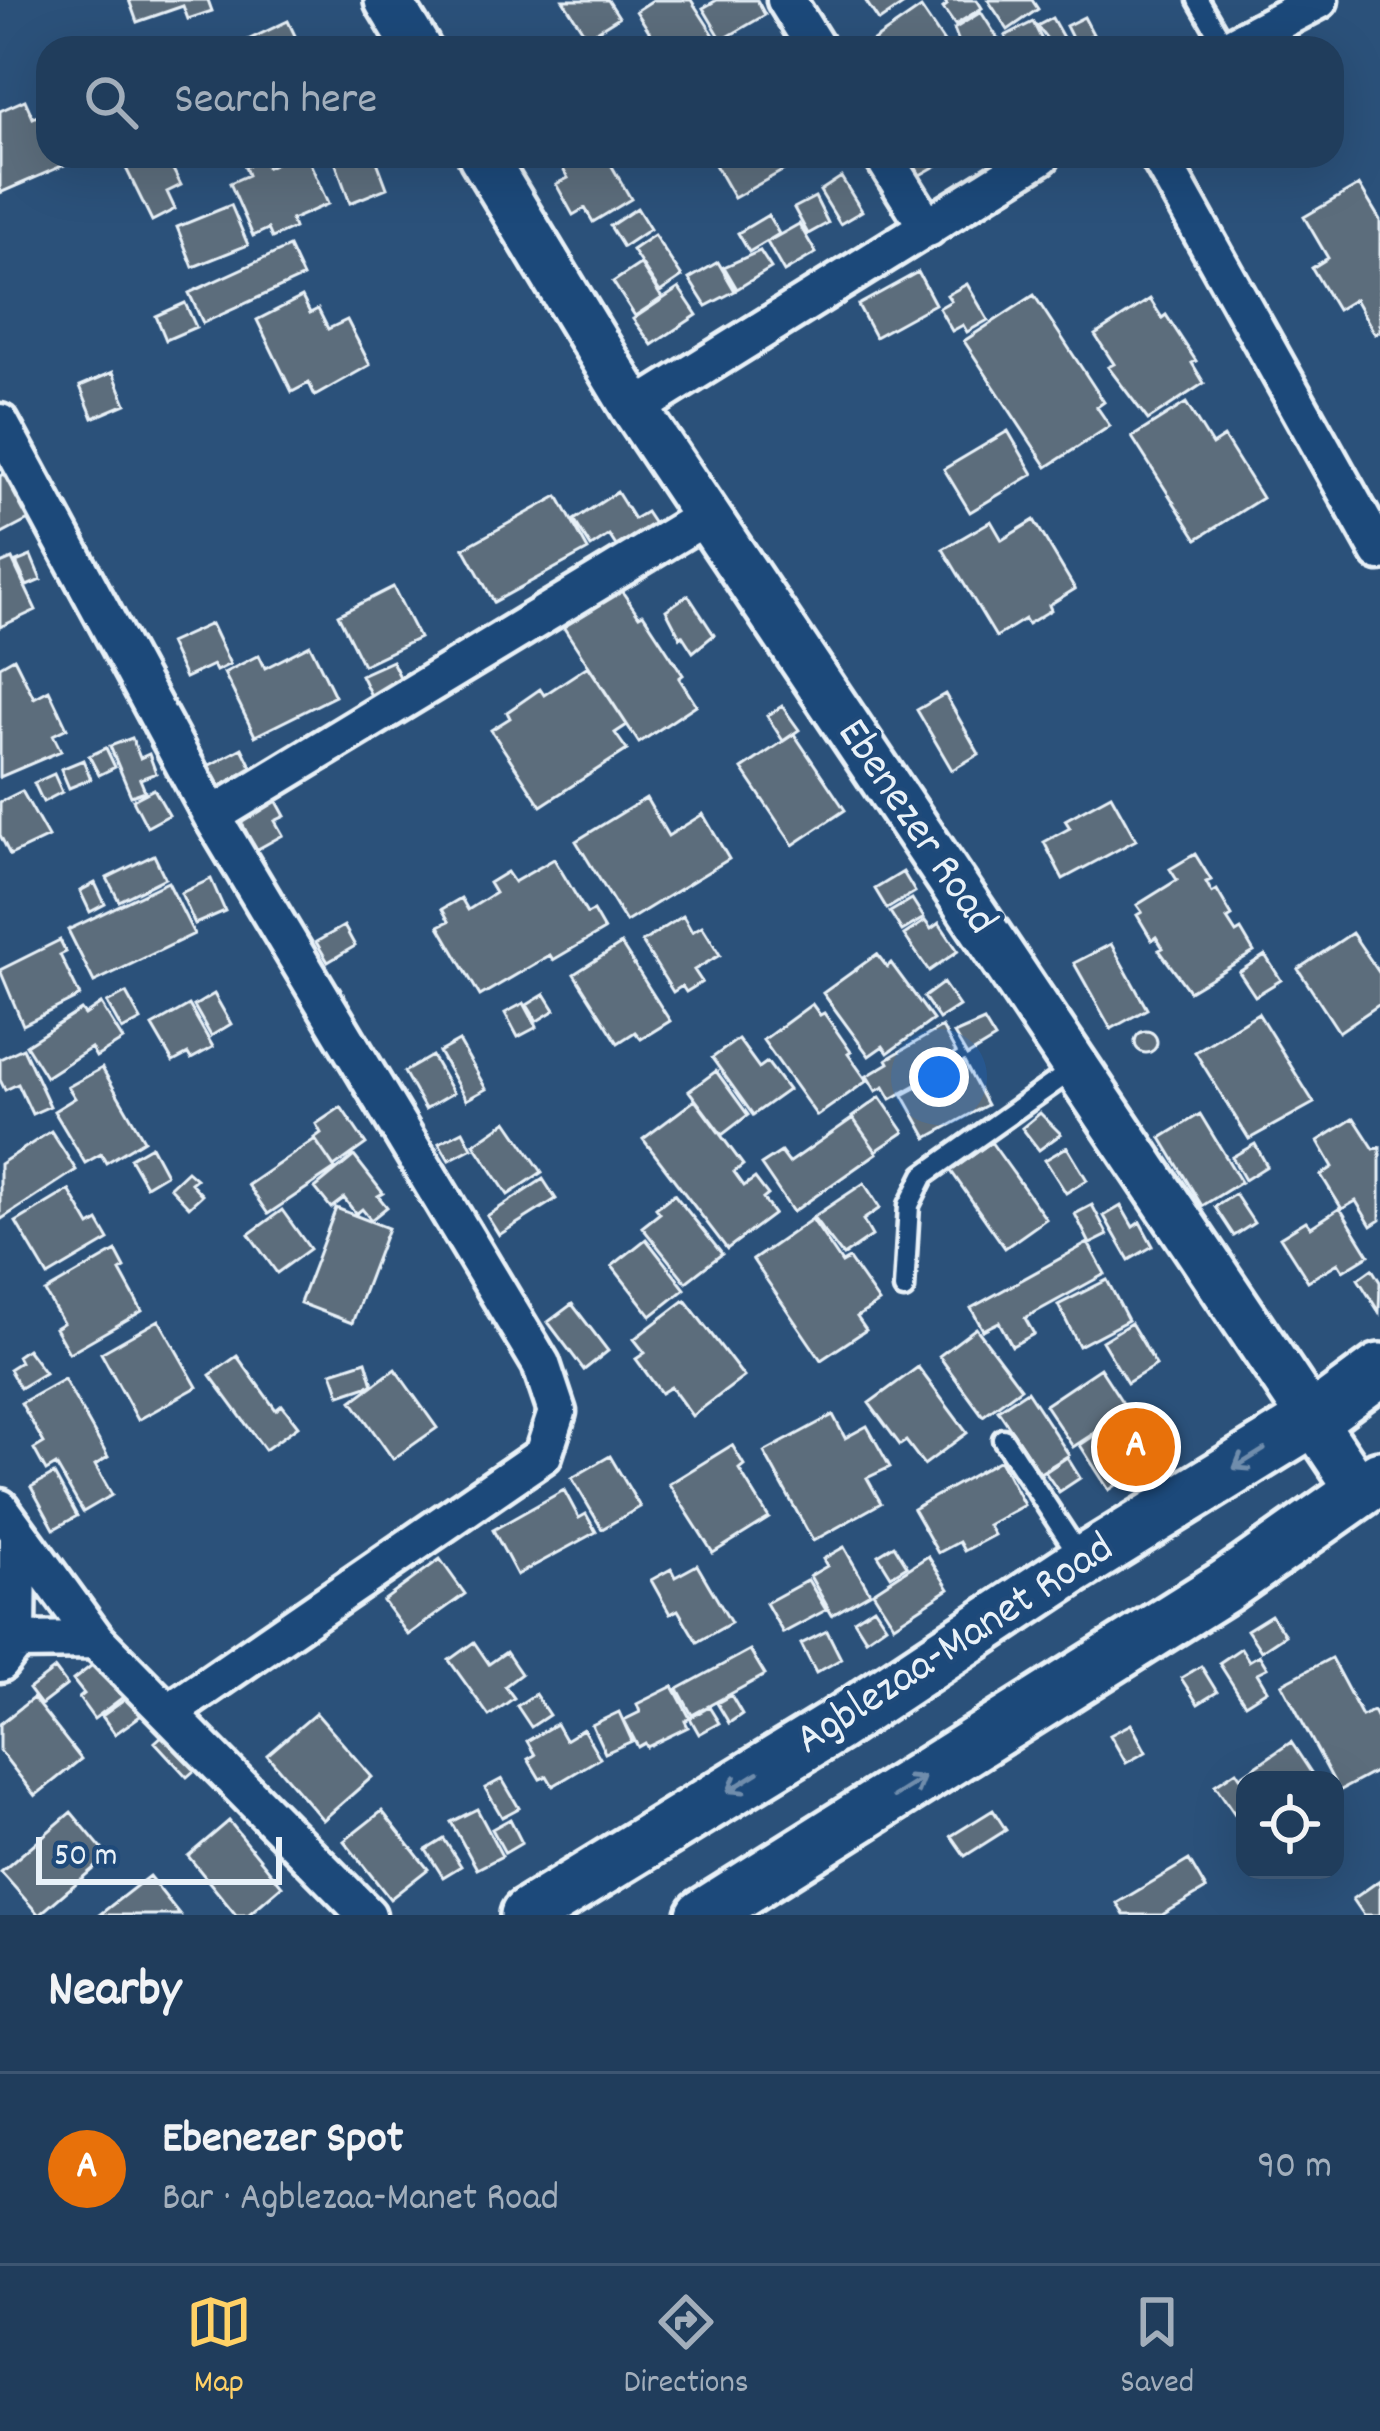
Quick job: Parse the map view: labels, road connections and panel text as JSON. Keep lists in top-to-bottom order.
{
  "streets": {
    "main road": ["Agblezaa-Manet Road"],
    "street": ["Ebenezer Road"]
  },
  "crossings": [
    ["Ebenezer Road", "Agblezaa-Manet Road"]
  ],
  "scale_bar": "50 m",
  "page": {
    "search": "Search here",
    "pins": "A",
    "scale": "50 m",
    "heading": "Nearby",
    "list": [
      {
        "mark": "A",
        "name": "Ebenezer Spot",
        "note": "Bar · Agblezaa-Manet Road",
        "value": "90 m"
      }
    ],
    "nav": ["Map", "Directions", "Saved"]
  }
}
